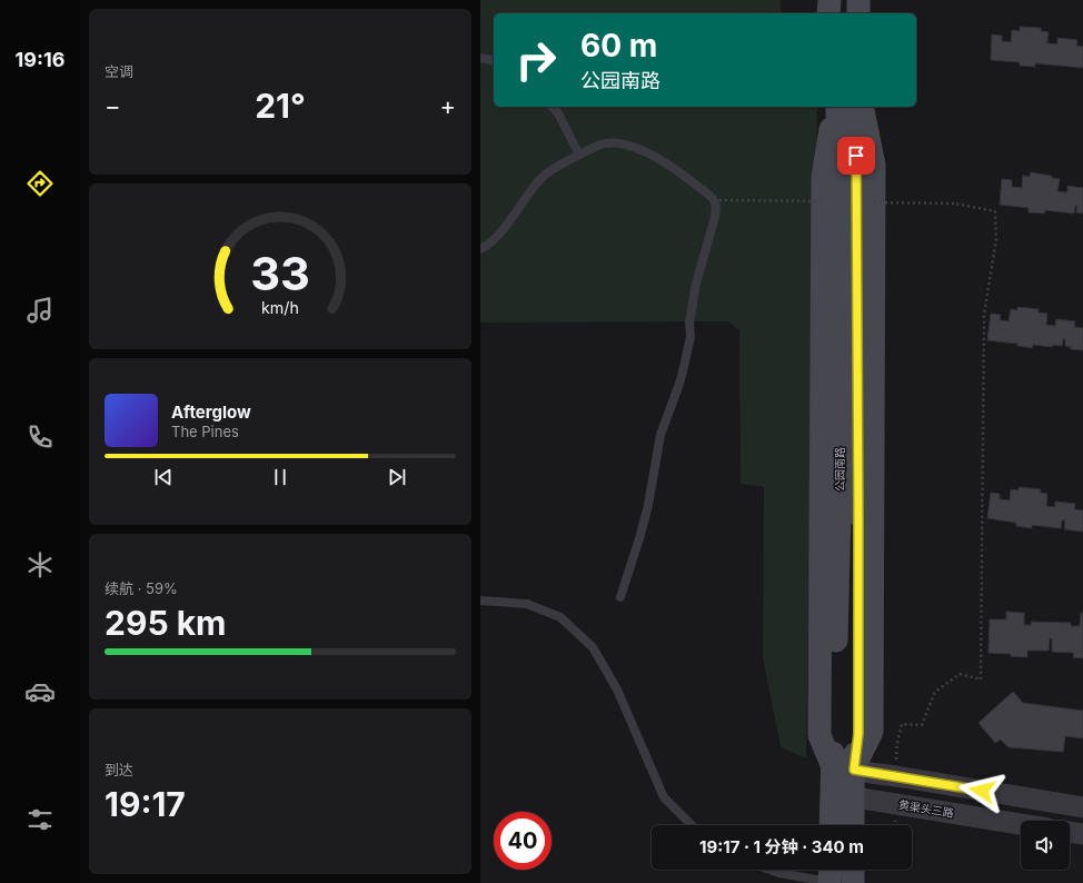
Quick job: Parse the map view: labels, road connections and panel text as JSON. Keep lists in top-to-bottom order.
{
  "streets": {
    "main road": ["公园南路"],
    "street": ["黄渠头三路"]
  },
  "crossings": [
    ["公园南路", "黄渠头三路"]
  ],
  "page": {
    "tabs": "19:16",
    "tile": [
      "空调",
      ["续航 · 59%", "295 km"],
      ["到达", "19:17"]
    ],
    "turn": ["60 m", "公园南路"],
    "heat": ["−", "21°", "+"],
    "song": ["Afterglow", "The Pines"],
    "limit": "40",
    "trip": "19:17 · 1 分钟 · 340 m",
    "gauge": ["33", "km/h"]
  }
}
